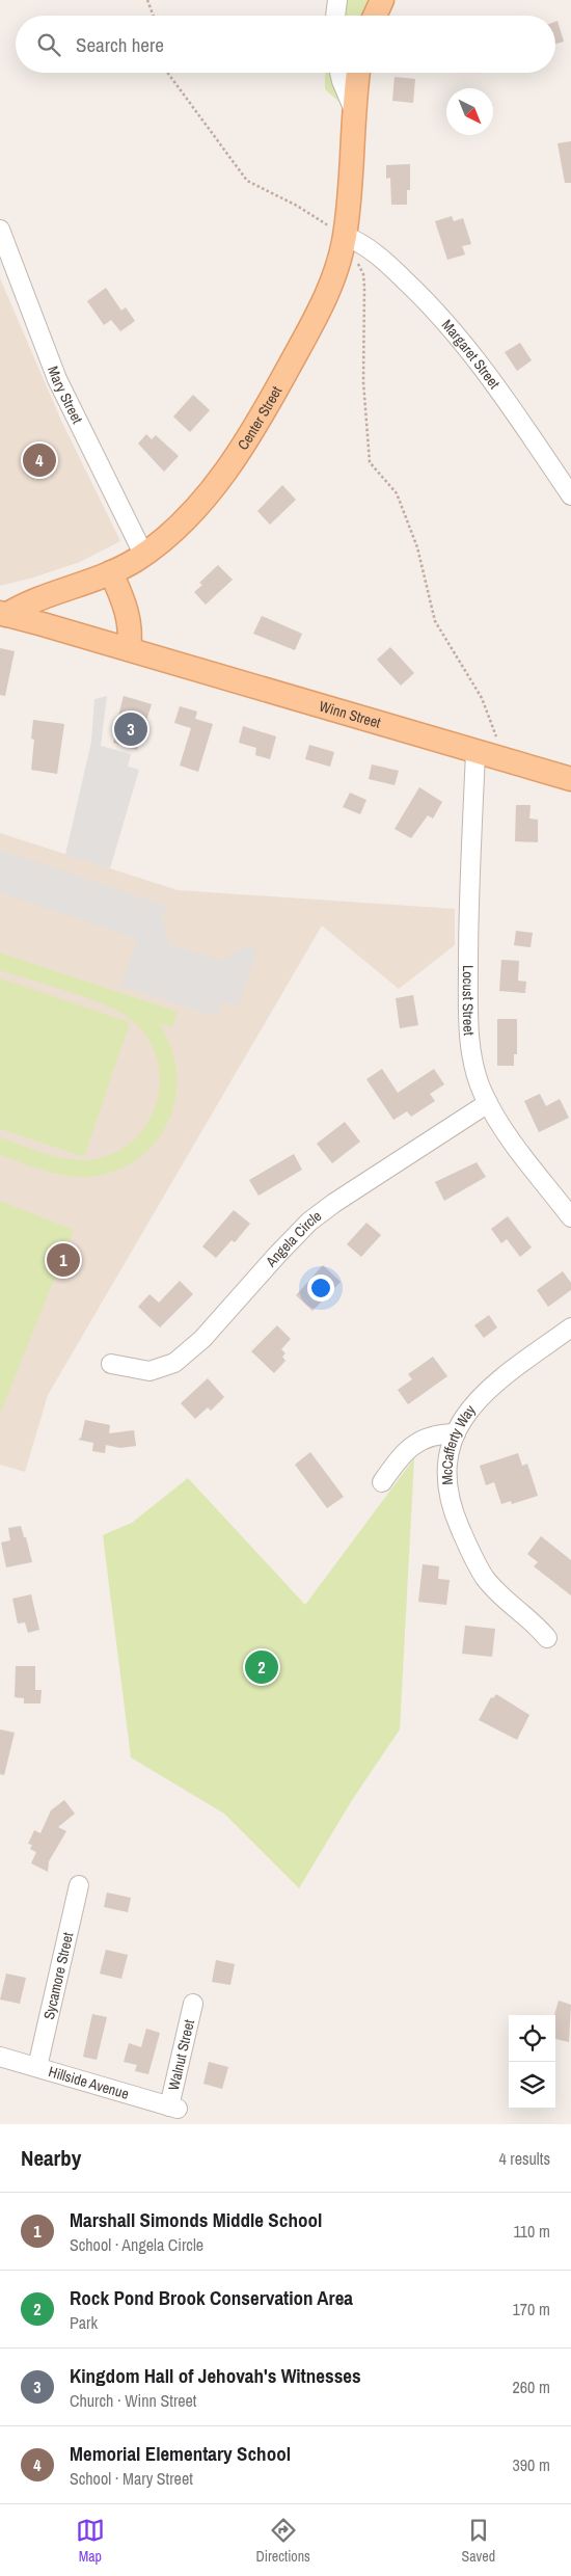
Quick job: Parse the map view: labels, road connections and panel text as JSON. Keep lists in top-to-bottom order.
{
  "streets": {
    "main road": ["Center Street", "Winn Street"],
    "street": [
      "Margaret Street",
      "Mary Street",
      "Locust Street",
      "Angela Circle",
      "McCafferty Way",
      "Sycamore Street",
      "Walnut Street",
      "Hillside Avenue"
    ]
  },
  "crossings": [
    ["Margaret Street", "Center Street"],
    ["Mary Street", "Center Street"],
    ["Center Street", "Winn Street"],
    ["Winn Street", "Locust Street"],
    ["Locust Street", "Angela Circle"],
    ["Sycamore Street", "Hillside Avenue"],
    ["Walnut Street", "Hillside Avenue"]
  ],
  "north": "bottom right",
  "page": {
    "search": "Search here",
    "pins": [
      "4",
      "3",
      "1",
      "2"
    ],
    "heading": ["Nearby", "4 results"],
    "list": [
      {
        "mark": "1",
        "name": "Marshall Simonds Middle School",
        "note": "School · Angela Circle",
        "value": "110 m"
      },
      {
        "mark": "2",
        "name": "Rock Pond Brook Conservation Area",
        "note": "Park",
        "value": "170 m"
      },
      {
        "mark": "3",
        "name": "Kingdom Hall of Jehovah's Witnesses",
        "note": "Church · Winn Street",
        "value": "260 m"
      },
      {
        "mark": "4",
        "name": "Memorial Elementary School",
        "note": "School · Mary Street",
        "value": "390 m"
      }
    ],
    "nav": ["Map", "Directions", "Saved"]
  }
}
